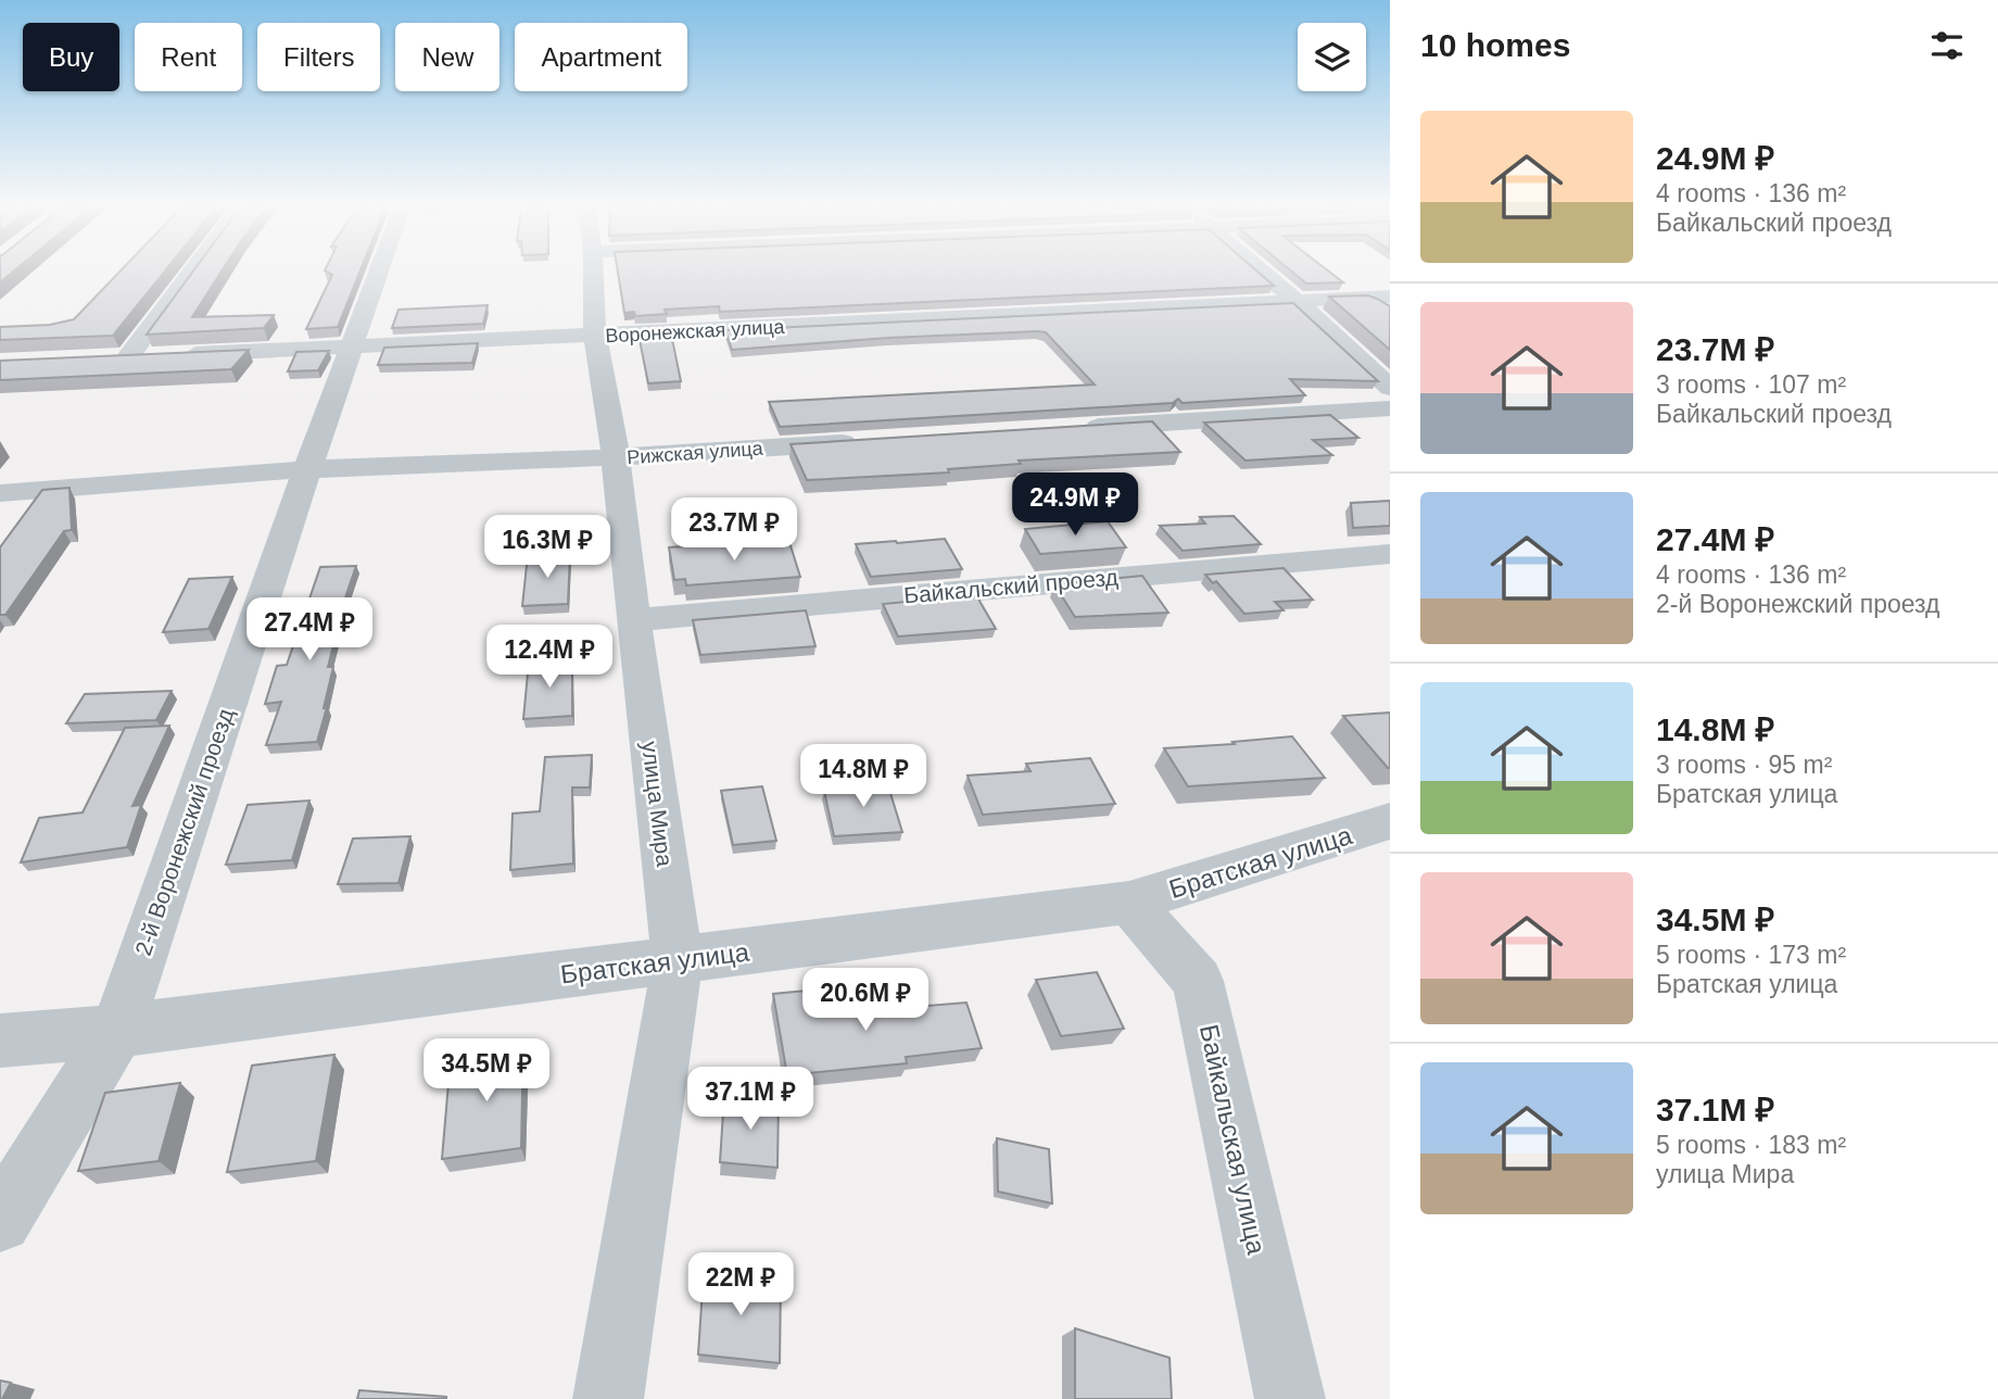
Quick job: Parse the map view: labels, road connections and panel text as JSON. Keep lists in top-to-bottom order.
{
  "streets": {
    "street": [
      "Воронежская улица",
      "Рижская улица",
      "Байкальский проезд",
      "улица Мира",
      "2-й Воронежский проезд",
      "Братская улица",
      "Байкальская улица"
    ]
  },
  "crossings": [
    ["Воронежская улица", "улица Мира"],
    ["Воронежская улица", "2-й Воронежский проезд"],
    ["Рижская улица", "улица Мира"],
    ["Рижская улица", "2-й Воронежский проезд"],
    ["Байкальский проезд", "улица Мира"],
    ["улица Мира", "Братская улица"],
    ["2-й Воронежский проезд", "Братская улица"],
    ["Братская улица", "Байкальская улица"]
  ],
  "page": {
    "heading": "10 homes",
    "chip": [
      "Buy",
      "Rent",
      "Filters",
      "New",
      "Apartment"
    ],
    "list": [
      {
        "name": "24.9M ₽",
        "note": "4 rooms · 136 m² · Байкальский проезд"
      },
      {
        "name": "23.7M ₽",
        "note": "3 rooms · 107 m² · Байкальский проезд"
      },
      {
        "name": "27.4M ₽",
        "note": "4 rooms · 136 m² · 2-й Воронежский проезд"
      },
      {
        "name": "14.8M ₽",
        "note": "3 rooms · 95 m² · Братская улица"
      },
      {
        "name": "34.5M ₽",
        "note": "5 rooms · 173 m² · Братская улица"
      },
      {
        "name": "37.1M ₽",
        "note": "5 rooms · 183 m² · улица Мира"
      }
    ],
    "price": [
      "24.9M ₽",
      "23.7M ₽",
      "16.3M ₽",
      "27.4M ₽",
      "12.4M ₽",
      "14.8M ₽",
      "20.6M ₽",
      "34.5M ₽",
      "37.1M ₽",
      "22M ₽"
    ]
  }
}
